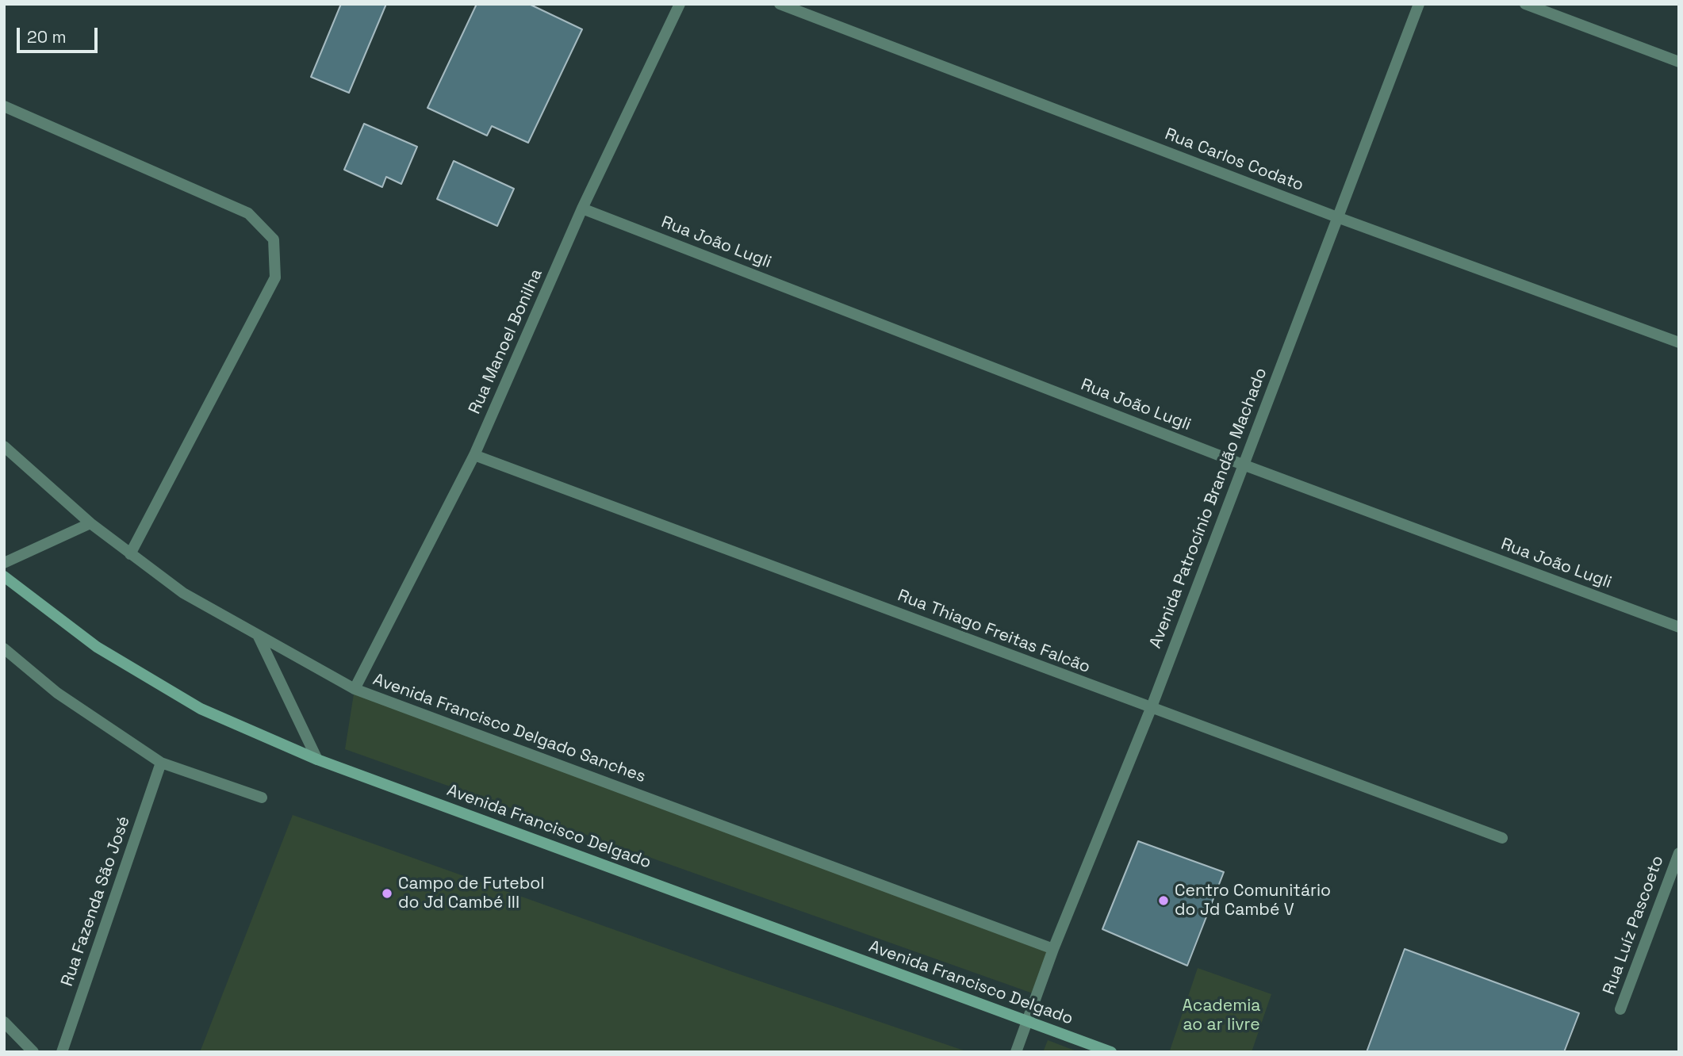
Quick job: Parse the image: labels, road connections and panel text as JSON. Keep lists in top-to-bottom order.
{
  "streets": {
    "main road": ["Avenida Francisco Delgado"],
    "street": [
      "Rua Carlos Codato",
      "Rua João Lugli",
      "Rua Manoel Bonilha",
      "Avenida Patrocínio Brandão Machado",
      "Rua Thiago Freitas Falcão",
      "Avenida Francisco Delgado Sanches",
      "Rua Fazenda São José",
      "Rua Luíz Pascoeto"
    ]
  },
  "crossings": [
    ["Rua Carlos Codato", "Avenida Patrocínio Brandão Machado"],
    ["Rua João Lugli", "Rua Manoel Bonilha"],
    ["Rua João Lugli", "Avenida Patrocínio Brandão Machado"],
    ["Rua Manoel Bonilha", "Rua Thiago Freitas Falcão"],
    ["Rua Manoel Bonilha", "Avenida Francisco Delgado Sanches"],
    ["Avenida Patrocínio Brandão Machado", "Rua Thiago Freitas Falcão"],
    ["Avenida Patrocínio Brandão Machado", "Avenida Francisco Delgado Sanches"],
    ["Avenida Patrocínio Brandão Machado", "Avenida Francisco Delgado"]
  ],
  "parks": ["Academia ao ar livre"],
  "places": ["Campo de Futebol do Jd Cambé III", "Centro Comunitário do Jd Cambé V"],
  "scale_bar": "20 m"
}
